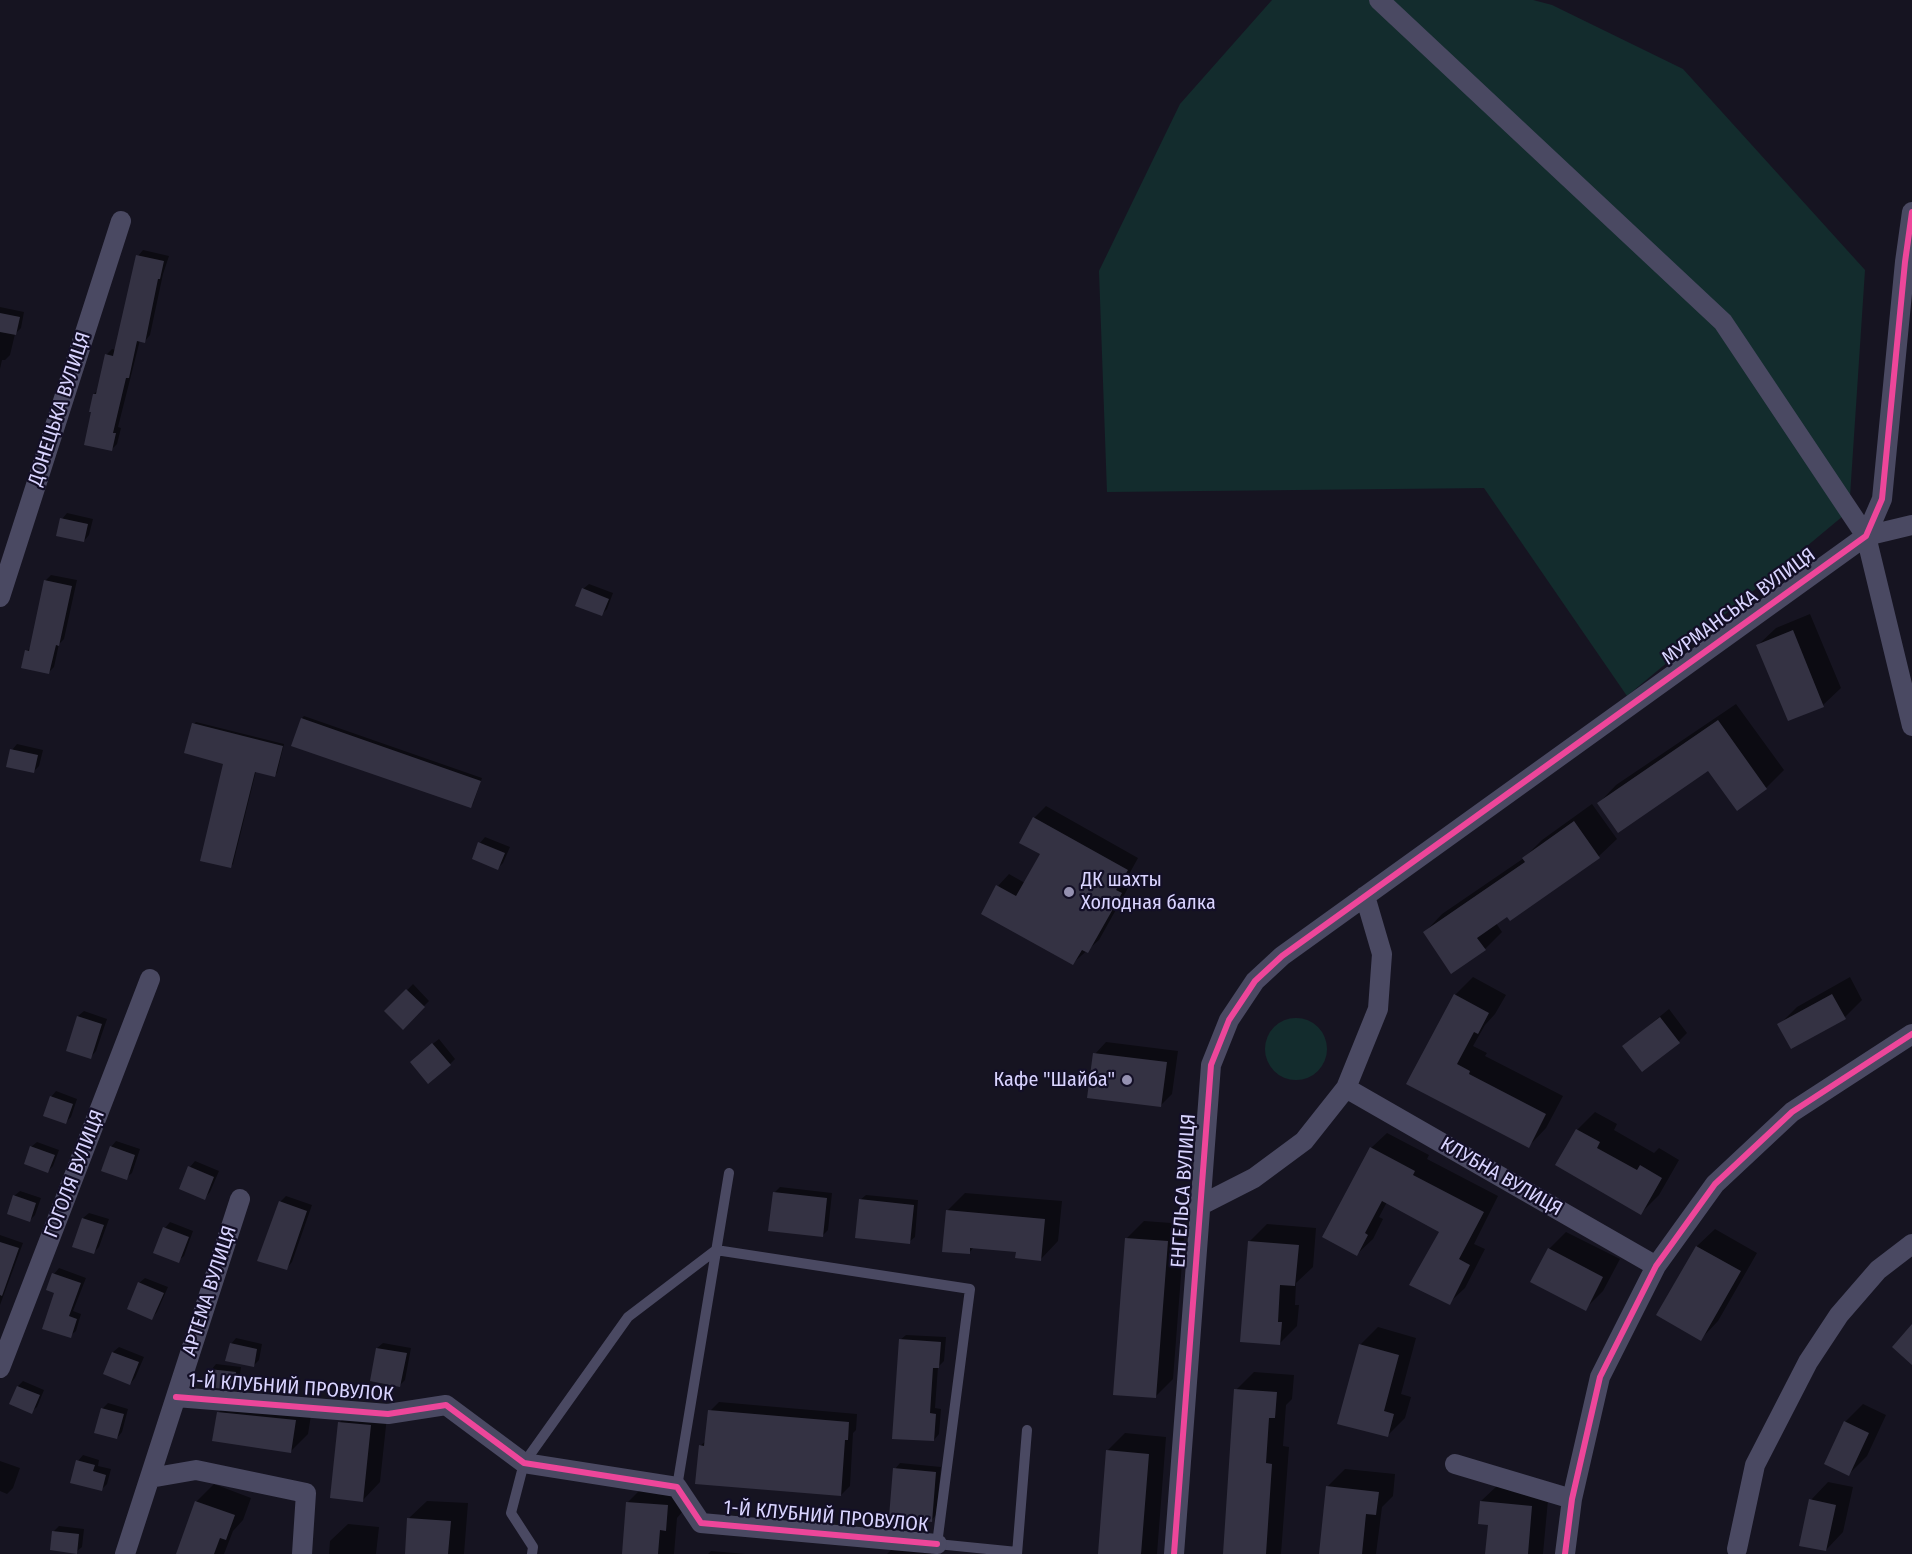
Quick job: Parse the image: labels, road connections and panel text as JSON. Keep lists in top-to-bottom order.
{
  "streets": {
    "street": [
      "ДОНЕЦЬКА ВУЛИЦЯ",
      "МУРМАНСЬКА ВУЛИЦЯ",
      "ГОГОЛЯ ВУЛИЦЯ",
      "КЛУБНА ВУЛИЦЯ",
      "ЕНГЕЛЬСА ВУЛИЦЯ",
      "АРТЕМА ВУЛИЦЯ",
      "1-Й КЛУБНИЙ ПРОВУЛОК"
    ]
  },
  "crossings": [
    ["МУРМАНСЬКА ВУЛИЦЯ", "ЕНГЕЛЬСА ВУЛИЦЯ"],
    ["АРТЕМА ВУЛИЦЯ", "1-Й КЛУБНИЙ ПРОВУЛОК"]
  ],
  "places": ["ДК шахты Холодная балка", "Кафе \"Шайба\""]
}
